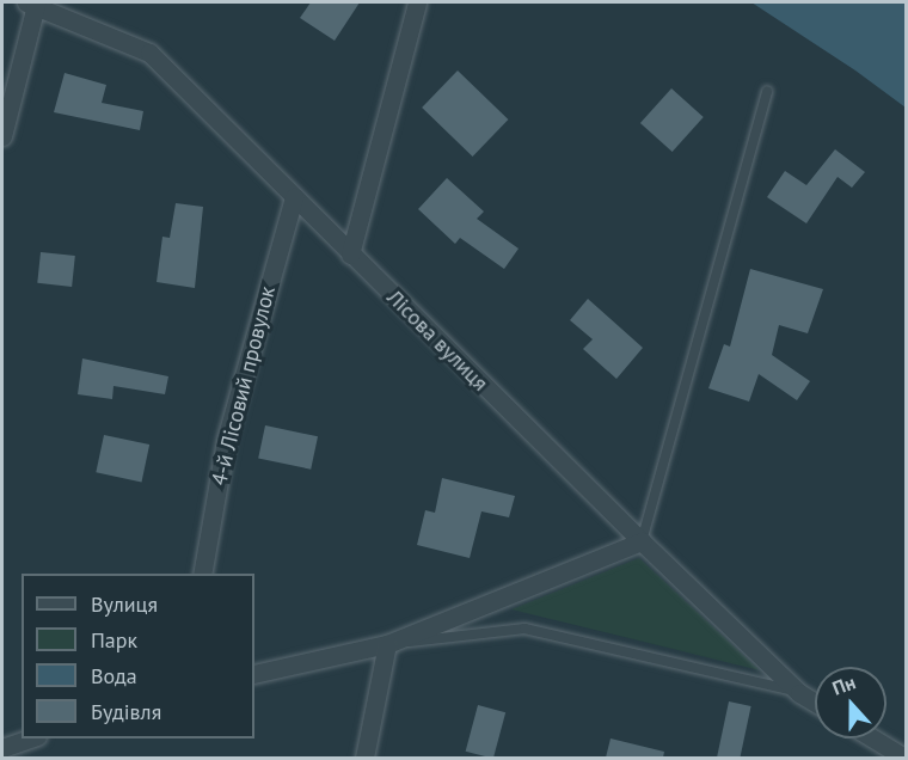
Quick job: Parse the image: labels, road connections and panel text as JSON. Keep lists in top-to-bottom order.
{
  "streets": {
    "street": ["Лісова вулиця", "4-й Лісовий провулок"]
  },
  "crossings": [
    ["Лісова вулиця", "4-й Лісовий провулок"]
  ],
  "legend": [
    "Вулиця",
    "Парк",
    "Вода",
    "Будівля"
  ],
  "north": "top"
}
